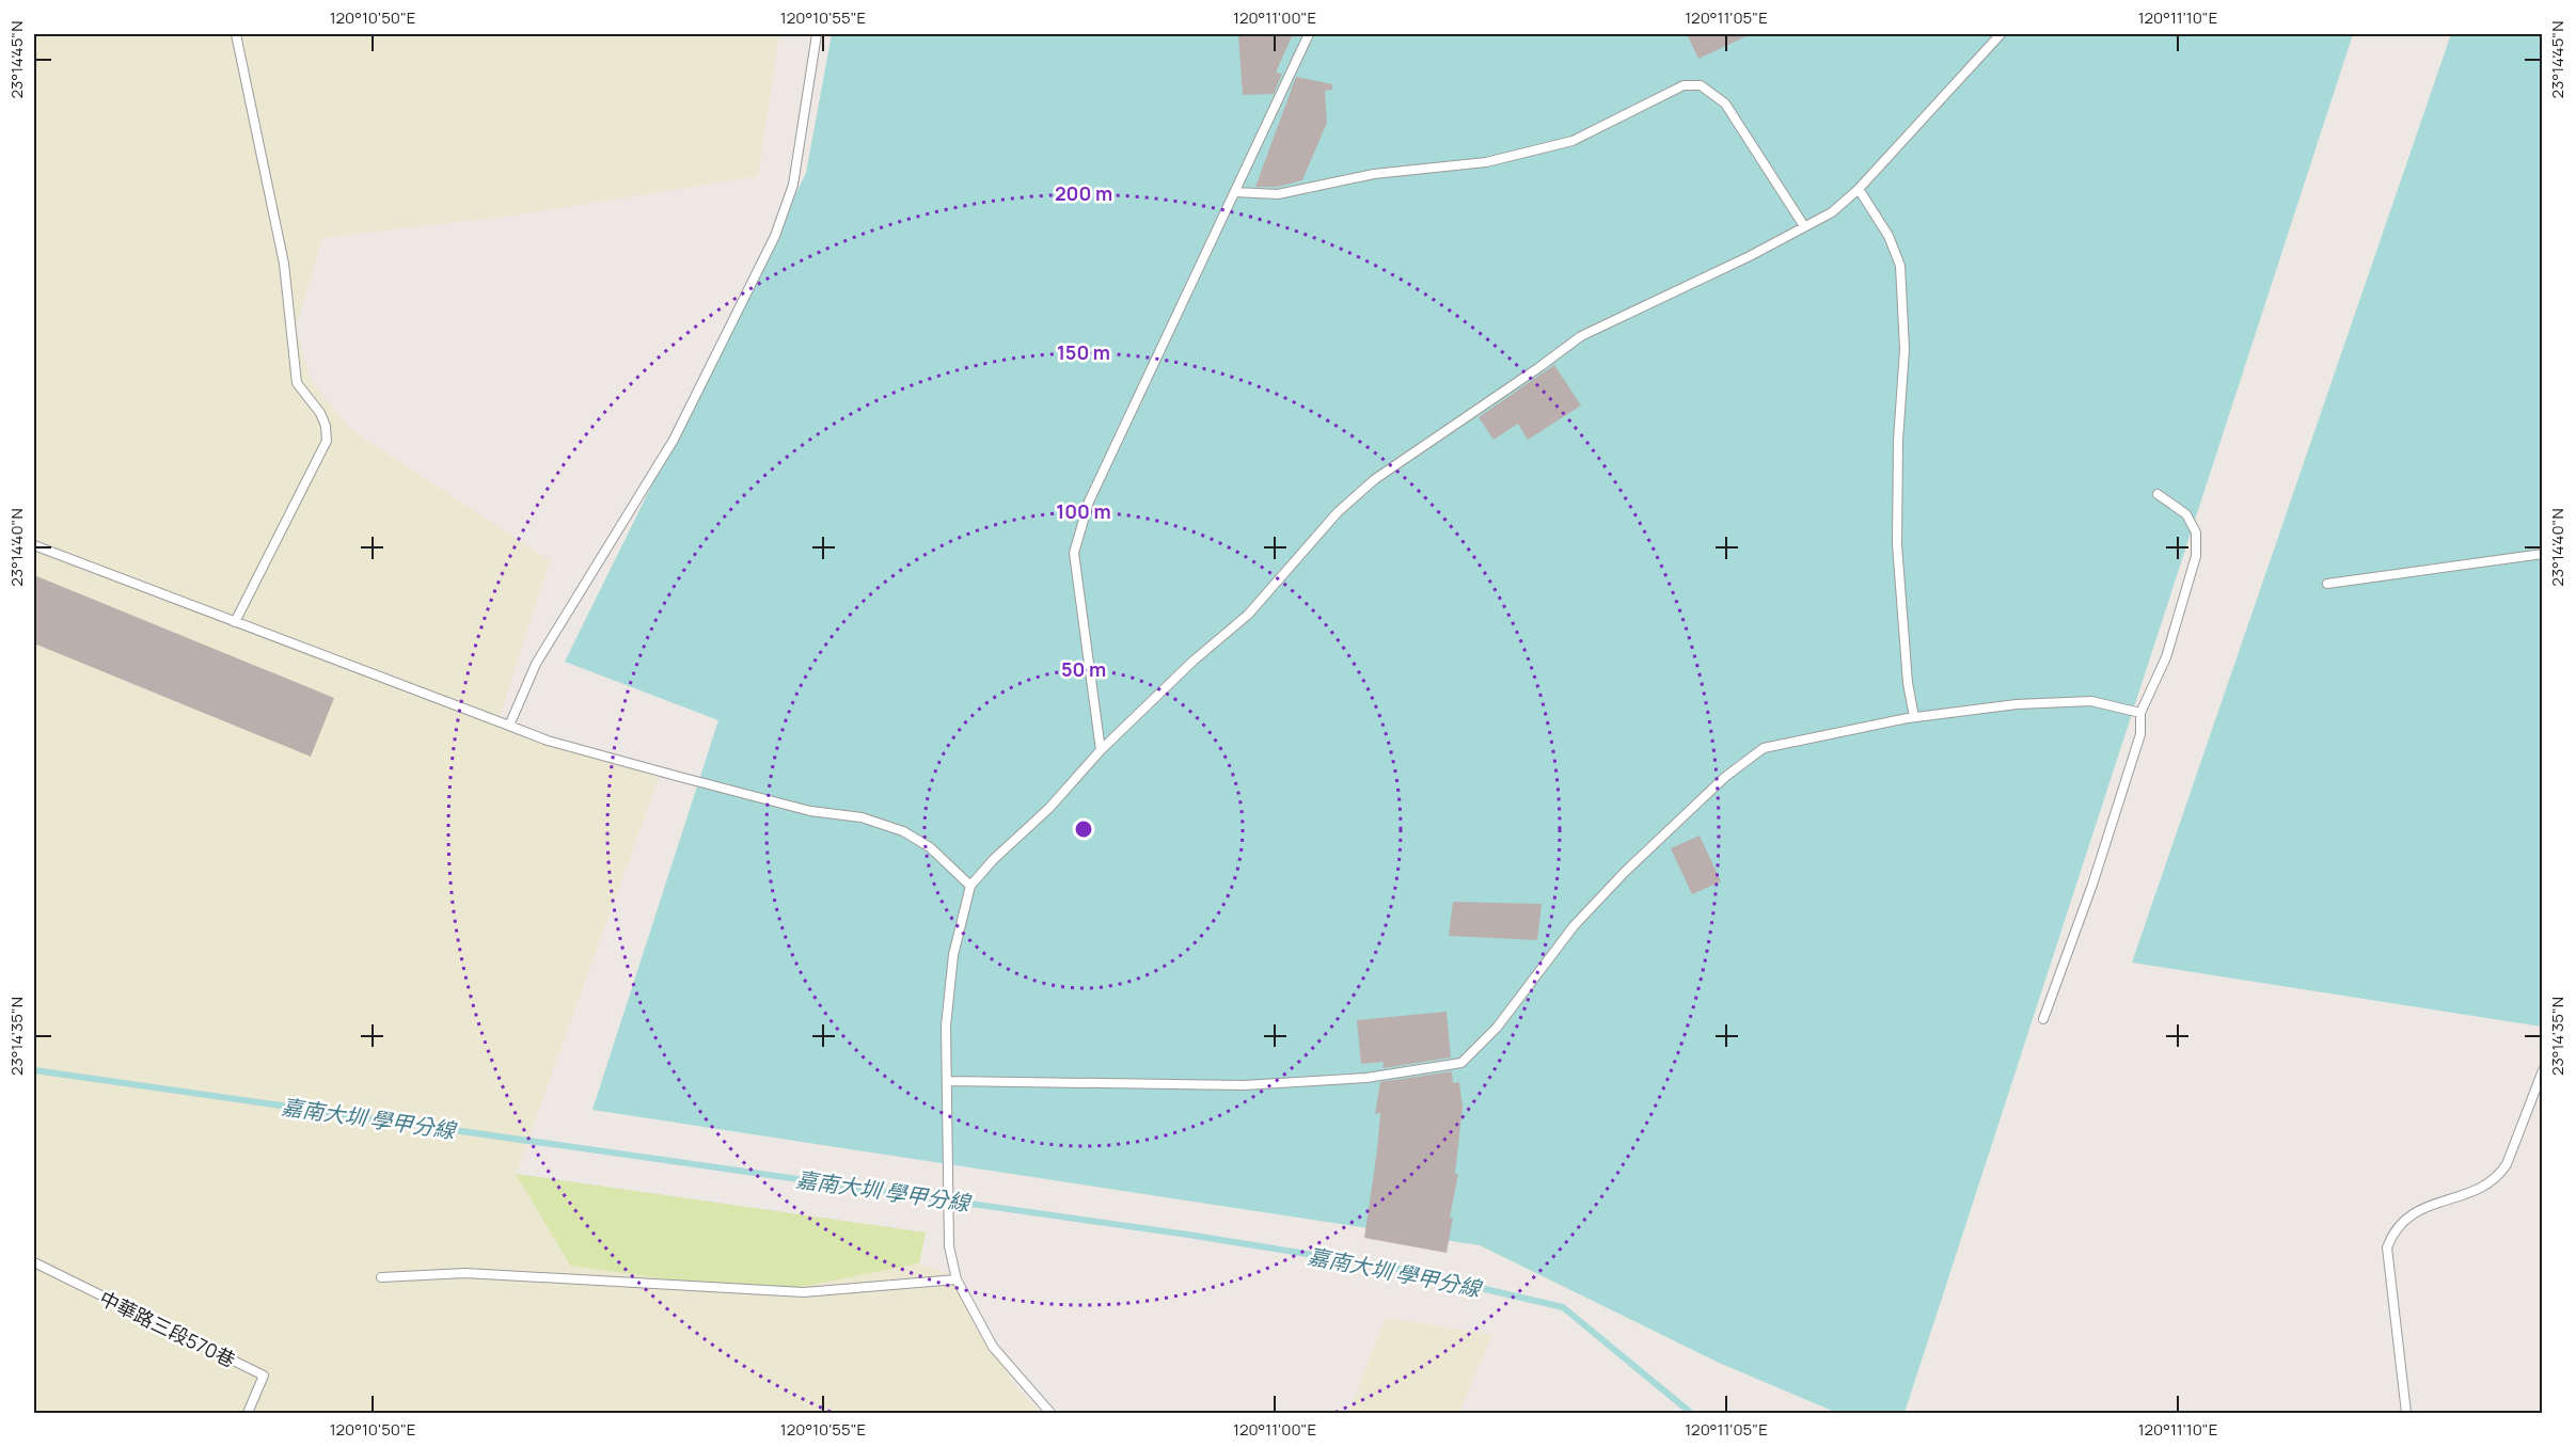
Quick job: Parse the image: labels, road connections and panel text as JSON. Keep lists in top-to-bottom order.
{
  "streets": {
    "lane": ["中華路三段570巷"]
  },
  "water": ["嘉南大圳 學甲分線"],
  "coordinates": [
    "120°10'50\"E",
    "120°10'55\"E",
    "120°11'00\"E",
    "120°11'05\"E",
    "120°11'10\"E",
    "23°14'45\"N",
    "23°14'40\"N",
    "23°14'35\"N"
  ],
  "rings": [
    "200 m",
    "150 m",
    "100 m",
    "50 m"
  ]
}
